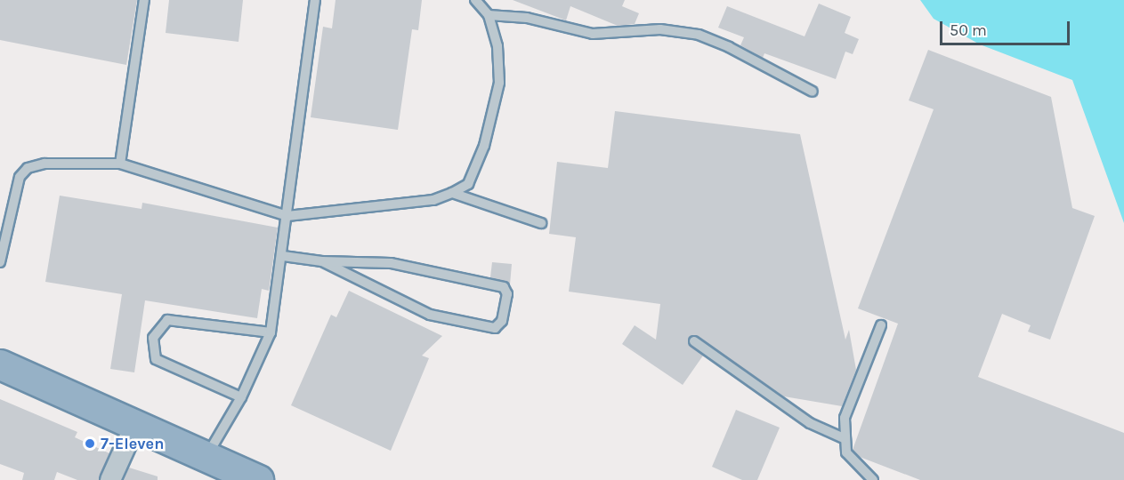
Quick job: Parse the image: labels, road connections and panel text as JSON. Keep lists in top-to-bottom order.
{
  "places": ["7-Eleven"],
  "scale_bar": "50 m"
}
